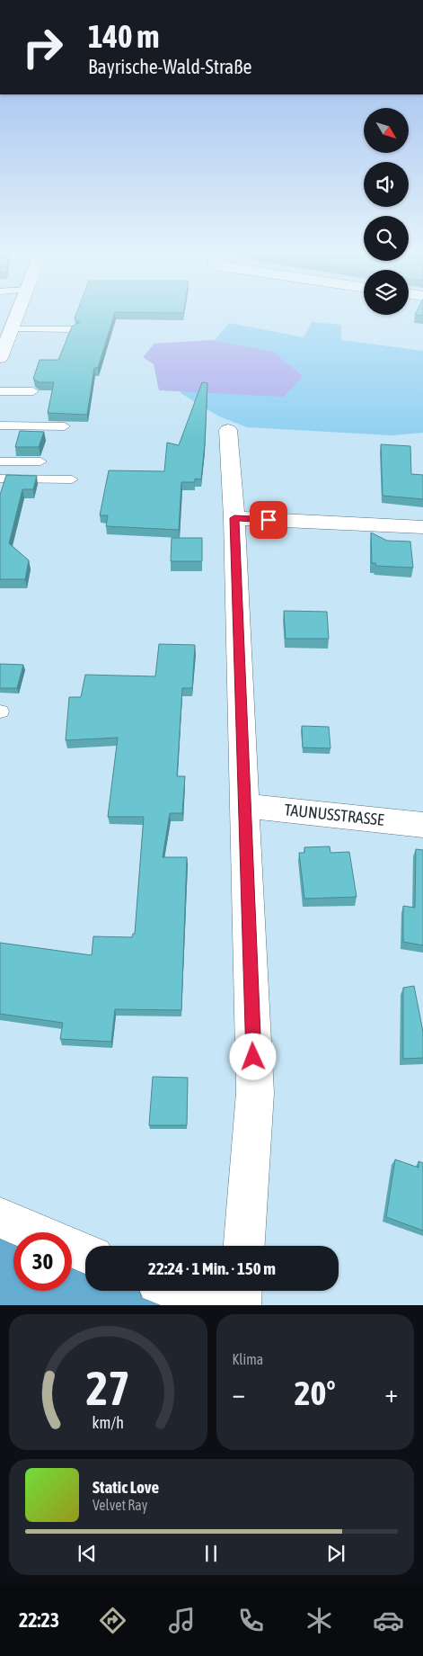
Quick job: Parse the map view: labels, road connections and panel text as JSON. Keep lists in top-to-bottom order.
{
  "streets": {
    "street": ["TAUNUSSTRASSE"]
  },
  "north": "bottom right",
  "page": {
    "turn": ["140 m", "Bayrische-Wald-Straße"],
    "limit": "30",
    "trip": "22:24 · 1 Min. · 150 m",
    "tile": "Klima",
    "heat": ["−", "20°", "+"],
    "song": ["Static Love", "Velvet Ray"],
    "tabs": "22:23",
    "gauge": ["27", "km/h"]
  }
}
